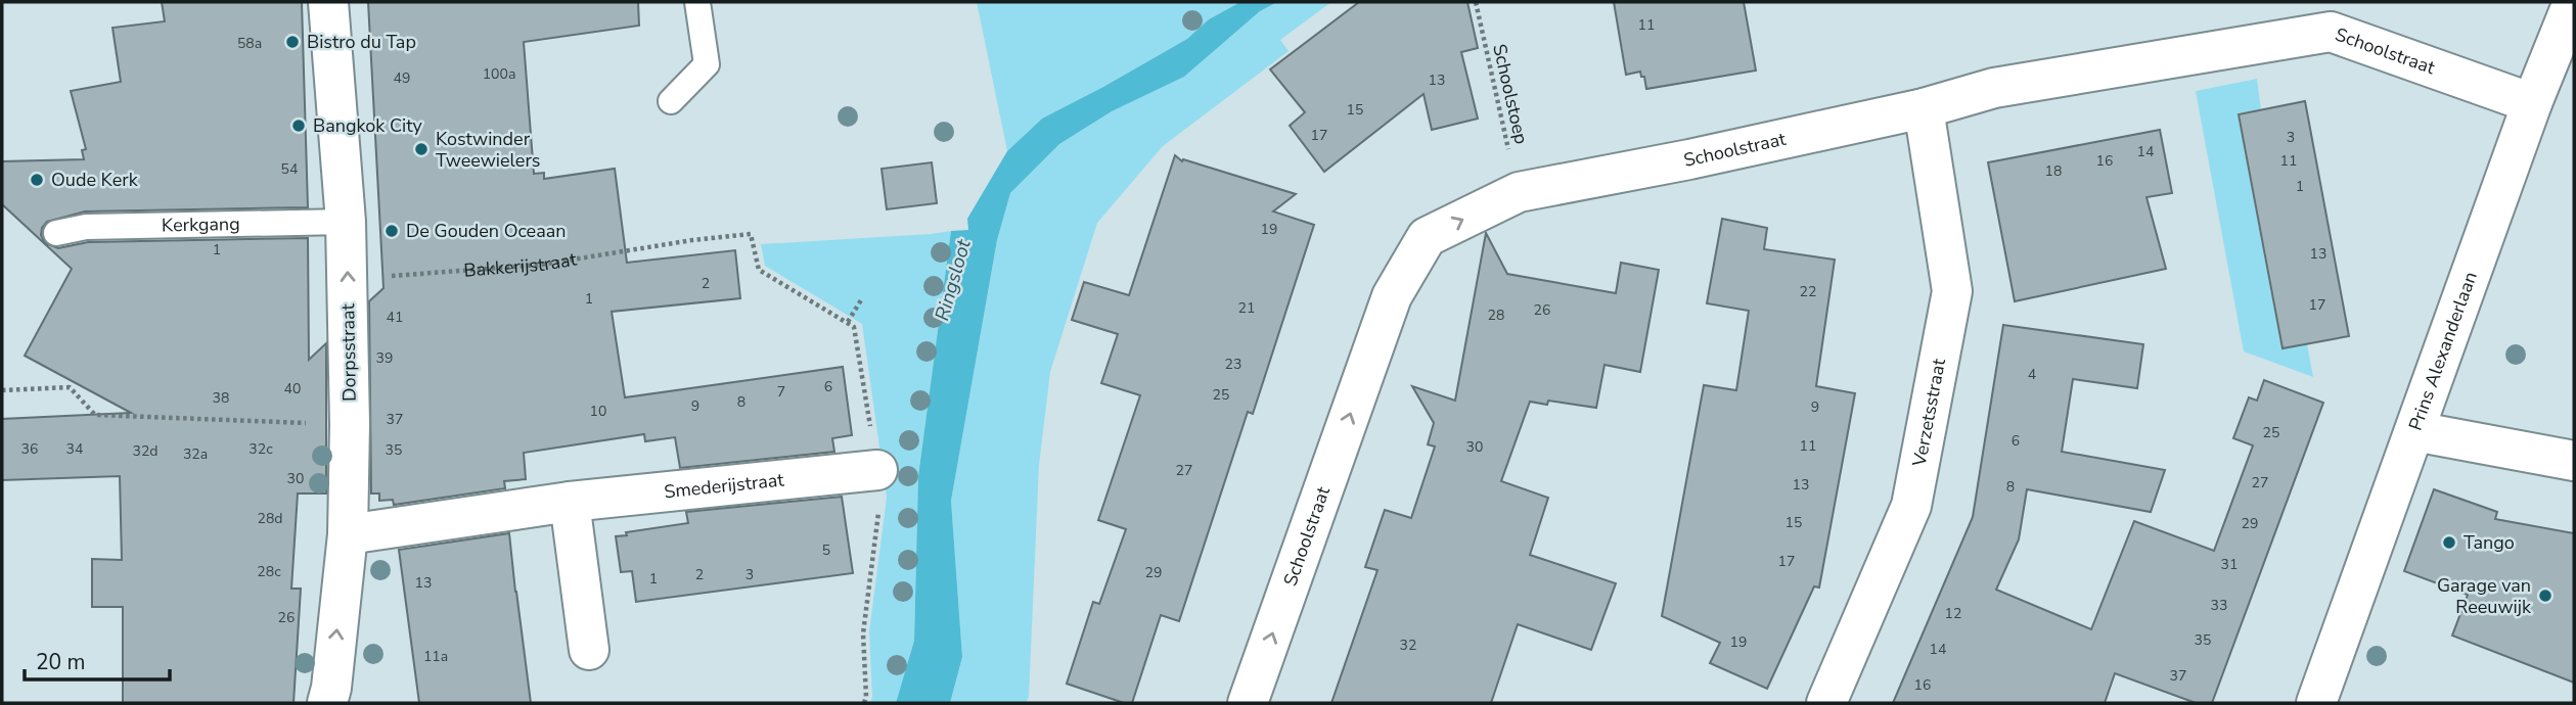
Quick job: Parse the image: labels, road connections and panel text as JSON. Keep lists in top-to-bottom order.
{
  "streets": {
    "street": [
      "Schoolstraat",
      "Dorpsstraat",
      "Prins Alexanderlaan",
      "Verzetsstraat",
      "Smederijstraat"
    ],
    "lane": ["Kerkgang"],
    "path": ["Schoolstoep", "Bakkerijstraat"]
  },
  "crossings": [
    ["Schoolstraat", "Schoolstoep"],
    ["Schoolstraat", "Prins Alexanderlaan"],
    ["Schoolstraat", "Verzetsstraat"],
    ["Kerkgang", "Dorpsstraat"],
    ["Bakkerijstraat", "Dorpsstraat"],
    ["Dorpsstraat", "Smederijstraat"]
  ],
  "one_way": ["Schoolstraat"],
  "water": ["Ringsloot"],
  "places": [
    "Bistro du Tap",
    "Bangkok City",
    "Kostwinder Tweewielers",
    "Oude Kerk",
    "De Gouden Oceaan",
    "Tango",
    "Garage van Reeuwijk"
  ],
  "house_numbers": [
    "11",
    "58a",
    "100a",
    "49",
    "13",
    "15",
    "17",
    "3",
    "14",
    "16",
    "11",
    "54",
    "18",
    "1",
    "19",
    "1",
    "13",
    "2",
    "22",
    "1",
    "17",
    "21",
    "26",
    "28",
    "41",
    "39",
    "23",
    "4",
    "6",
    "40",
    "7",
    "25",
    "38",
    "8",
    "9",
    "9",
    "10",
    "37",
    "25",
    "6",
    "11",
    "30",
    "36",
    "34",
    "32c",
    "35",
    "32d",
    "32a",
    "27",
    "30",
    "27",
    "13",
    "8",
    "28d",
    "15",
    "29",
    "5",
    "17",
    "31",
    "28c",
    "29",
    "2",
    "3",
    "1",
    "13",
    "33",
    "12",
    "26",
    "35",
    "19",
    "32",
    "14",
    "11a",
    "37",
    "16"
  ],
  "scale_bar": "20 m"
}
